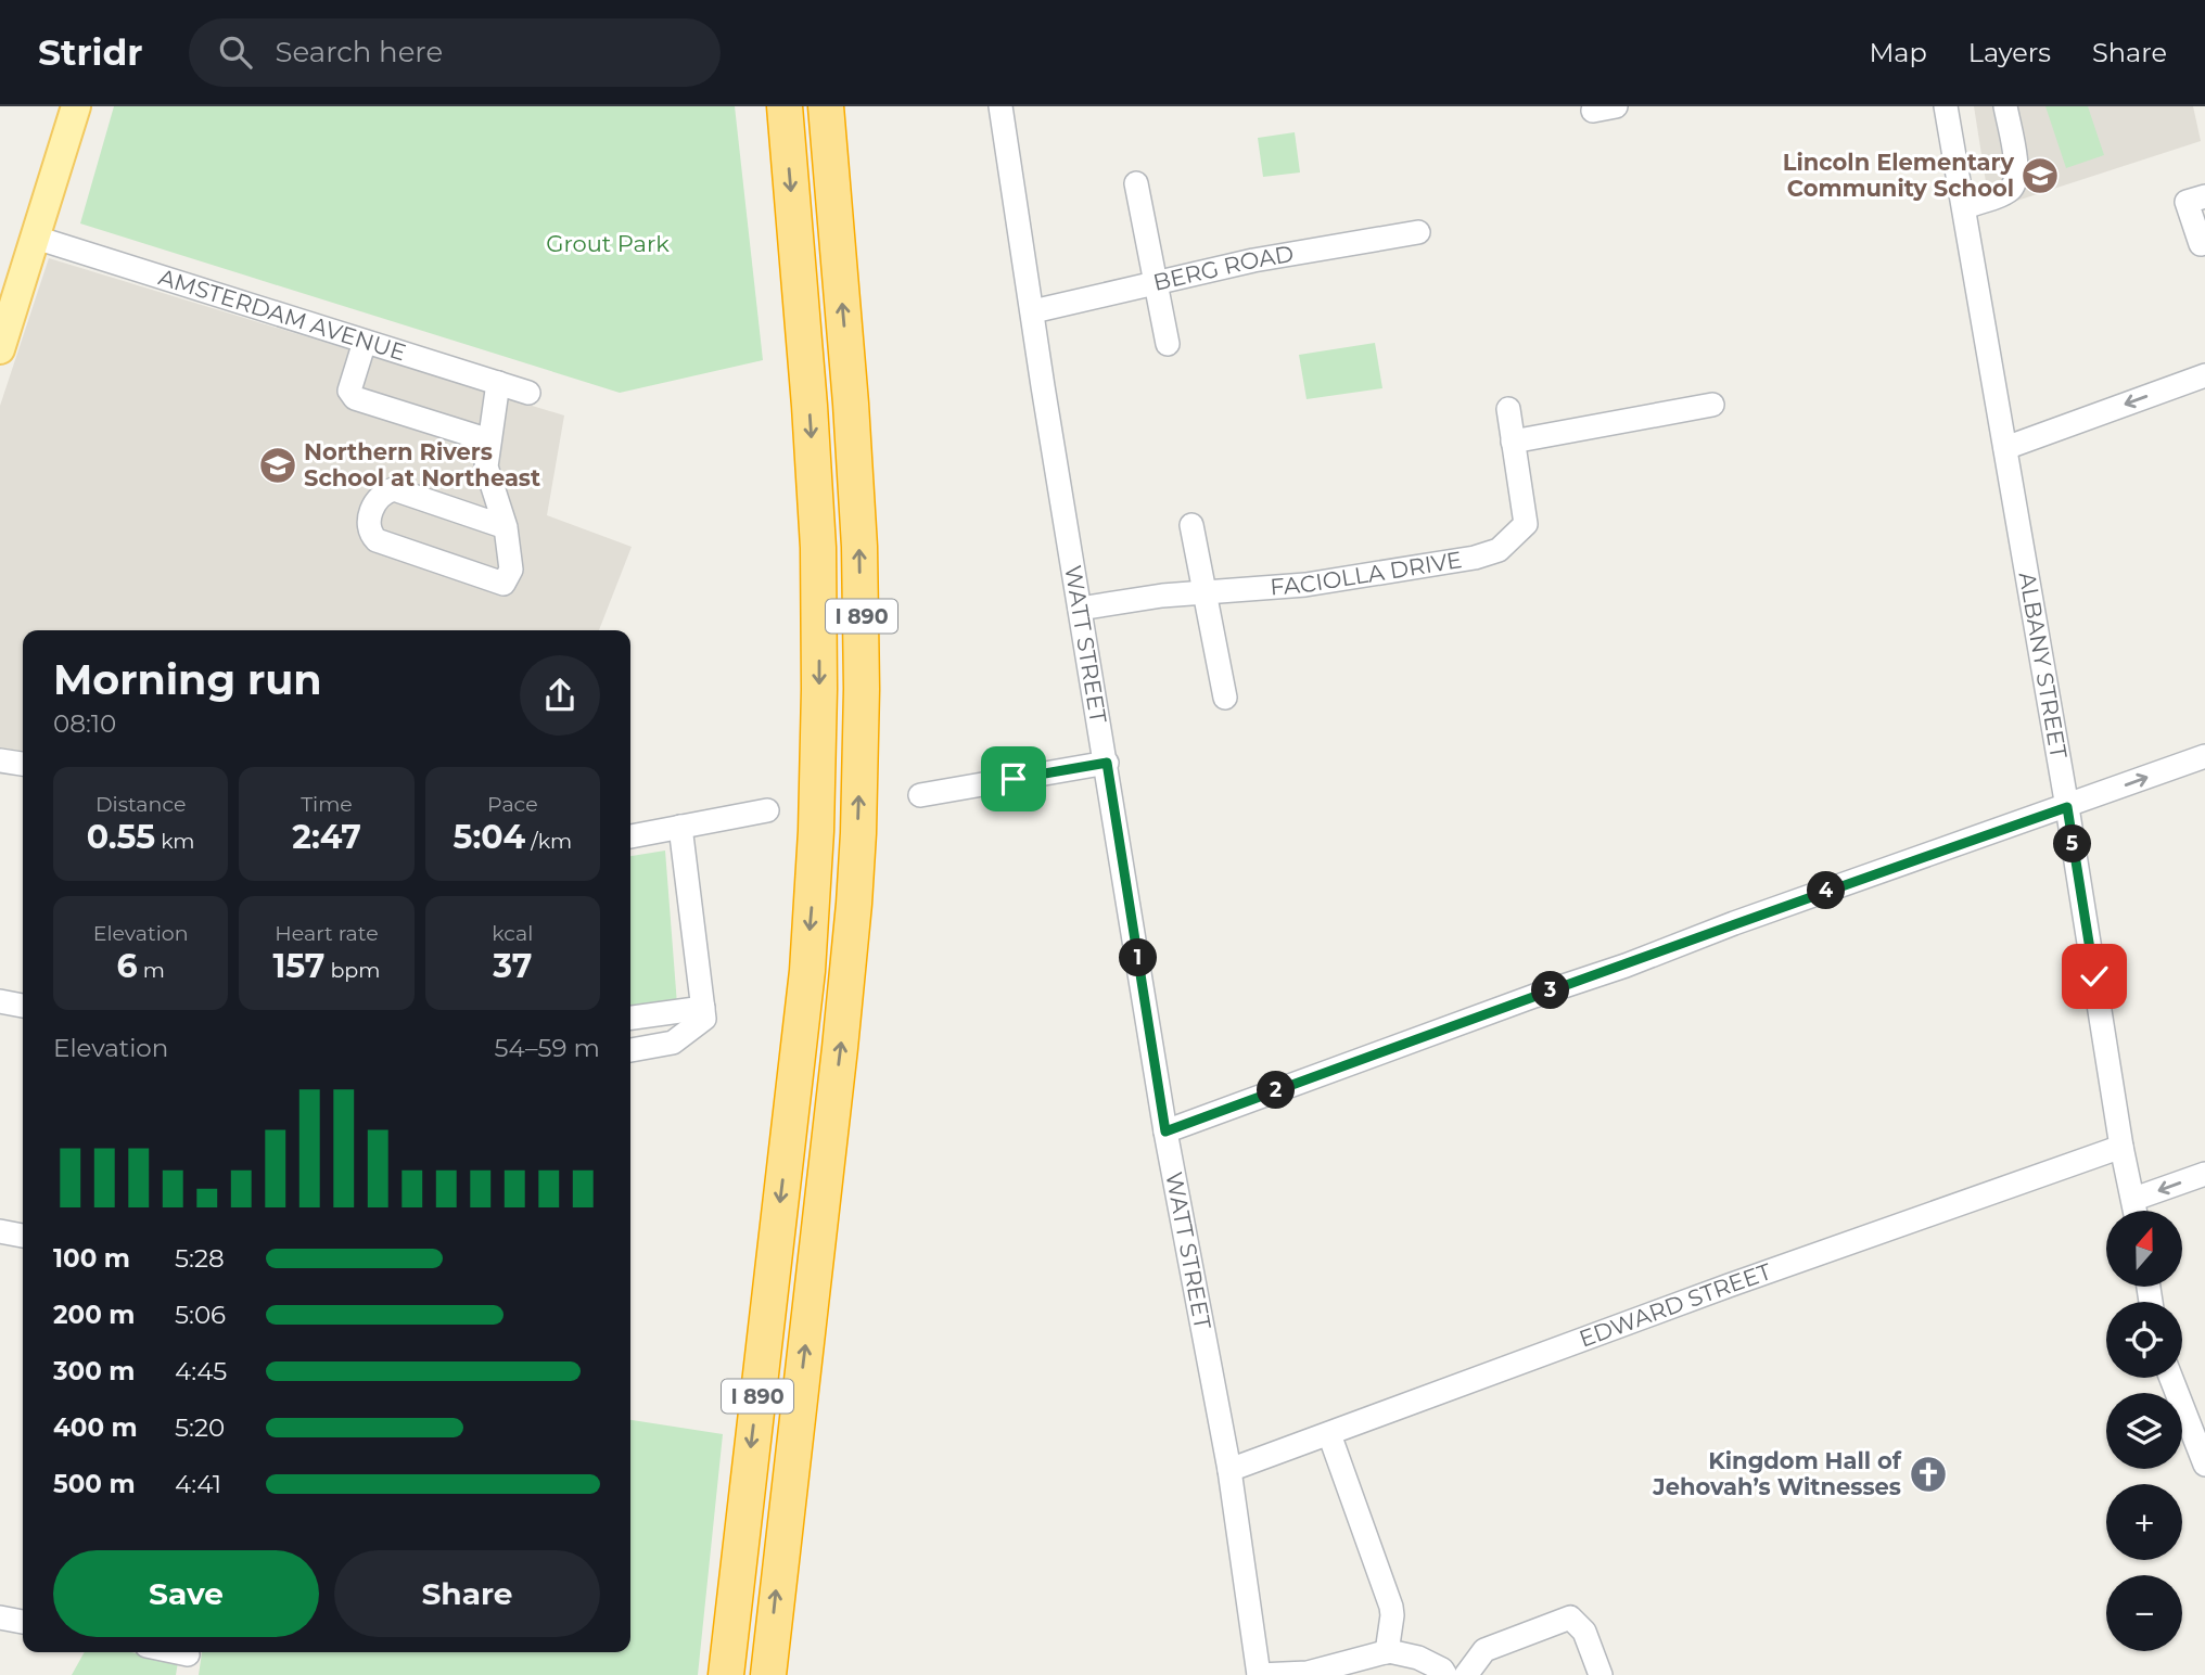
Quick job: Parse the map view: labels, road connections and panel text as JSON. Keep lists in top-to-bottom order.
{
  "streets": {
    "highway": ["I 890"],
    "street": [
      "BERG ROAD",
      "AMSTERDAM AVENUE",
      "FACIOLLA DRIVE",
      "WATT STREET",
      "ALBANY STREET",
      "EDWARD STREET"
    ]
  },
  "crossings": [
    ["BERG ROAD", "WATT STREET"],
    ["FACIOLLA DRIVE", "WATT STREET"],
    ["WATT STREET", "EDWARD STREET"],
    ["ALBANY STREET", "EDWARD STREET"]
  ],
  "parks": ["Grout Park"],
  "places": {
    "school or university": ["Lincoln Elementary Community School", "Northern Rivers School at Northeast"],
    "church": ["Kingdom Hall of Jehovah’s Witnesses"]
  },
  "north": "top",
  "page": {
    "header": "Stridr",
    "search": "Search here",
    "nav": ["Map", "Layers", "Share"],
    "heading": ["Morning run", "08:10"],
    "stats": [
      ["Distance", "0.55 km"],
      ["Time", "2:47"],
      ["Pace", "5:04 /km"],
      ["Elevation", "6 m"],
      ["Heart rate", "157 bpm"],
      ["kcal", "37"]
    ],
    "pins": [
      "5",
      "4",
      "1",
      "3",
      "2"
    ],
    "chart": ["Elevation", "54–59 m"],
    "map_buttons": ["+", "−"],
    "list": [
      {
        "name": "100 m",
        "note": "5:28"
      },
      {
        "name": "200 m",
        "note": "5:06"
      },
      {
        "name": "300 m",
        "note": "4:45"
      },
      {
        "name": "400 m",
        "note": "5:20"
      },
      {
        "name": "500 m",
        "note": "4:41"
      }
    ],
    "buttons": ["Save", "Share"]
  }
}
